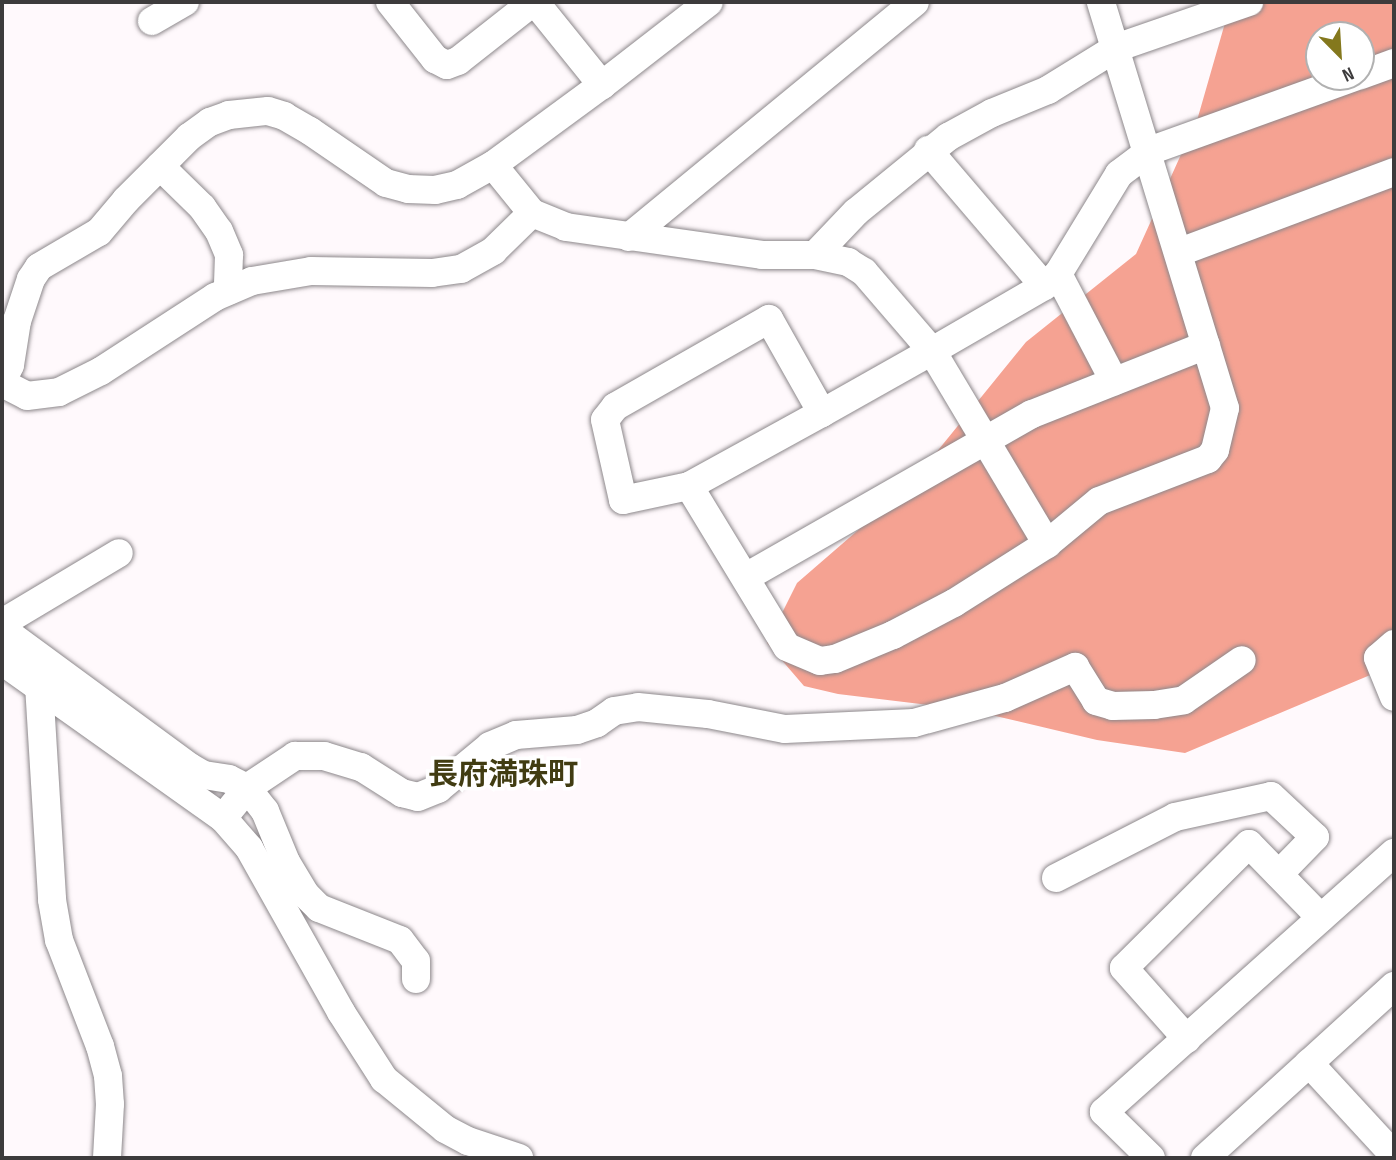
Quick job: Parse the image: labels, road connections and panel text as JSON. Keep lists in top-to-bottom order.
{
  "districts": ["長府満珠町"],
  "north": "bottom right"
}
